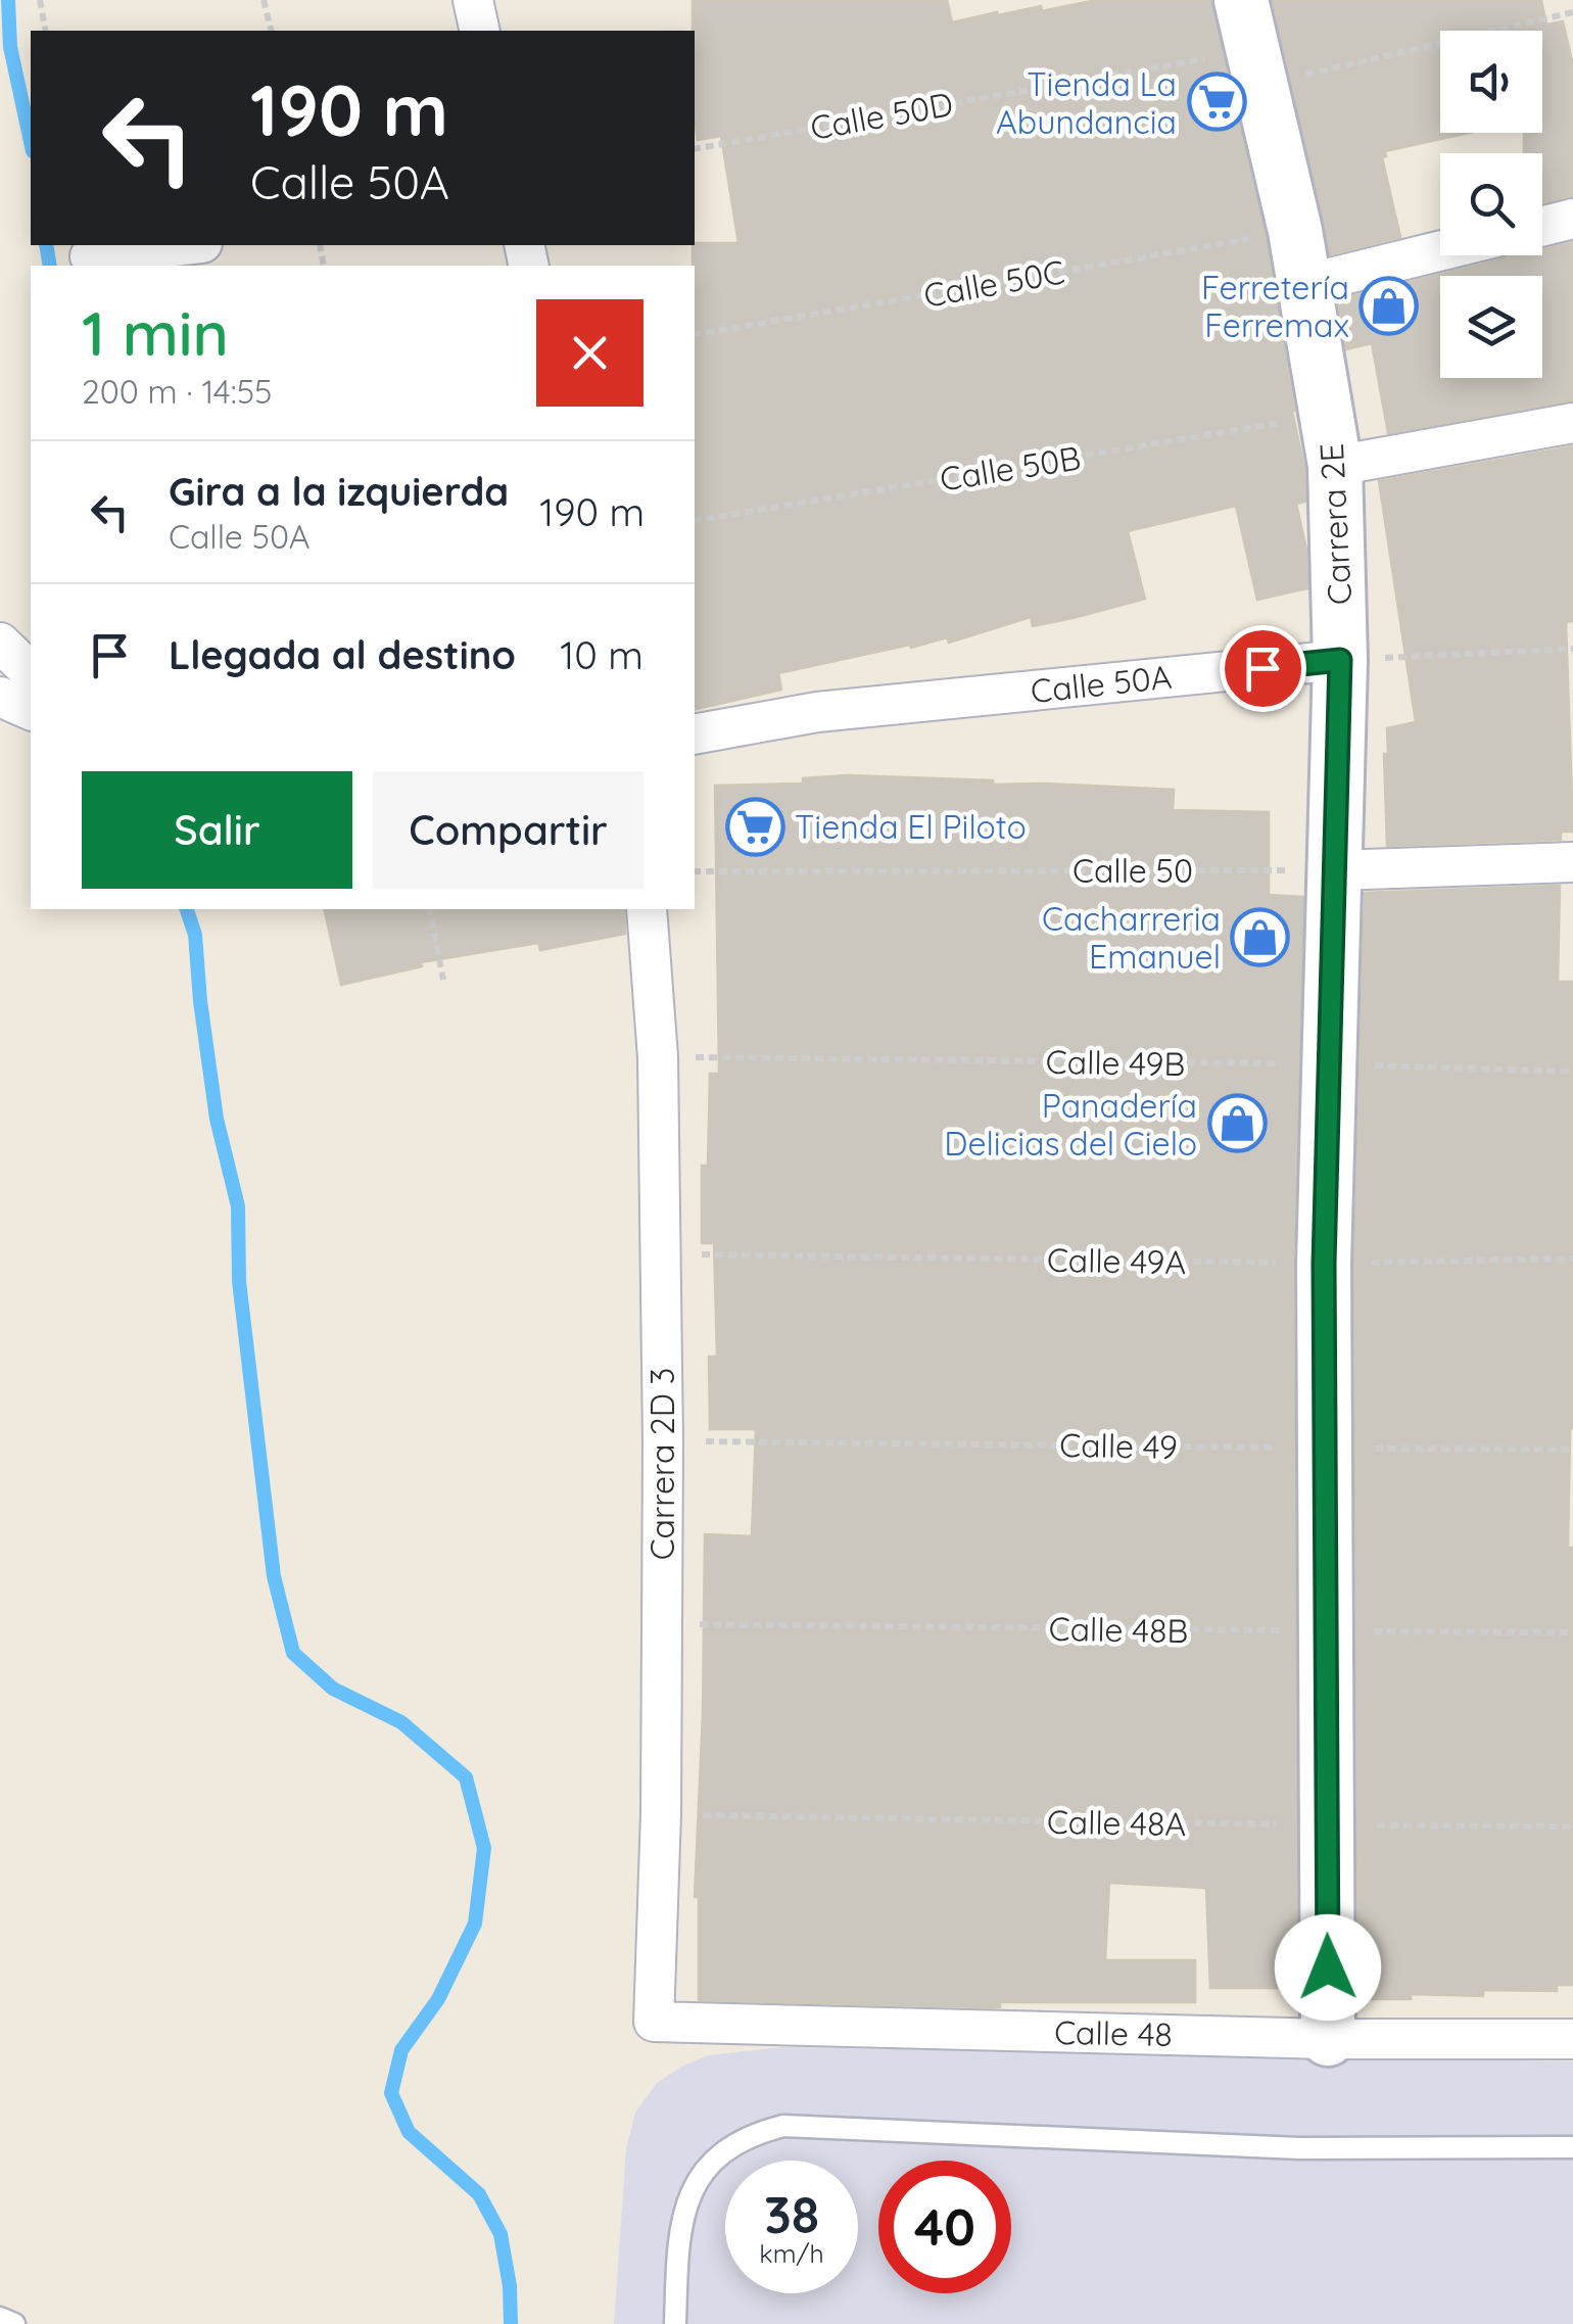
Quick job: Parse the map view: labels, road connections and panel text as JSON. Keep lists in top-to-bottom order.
{
  "streets": {
    "street": [
      "Carrera 2E",
      "Calle 50A",
      "Carrera 2D 3",
      "Calle 48"
    ],
    "path": [
      "Calle 50D",
      "Calle 50C",
      "Calle 50B",
      "Calle 50",
      "Calle 49B",
      "Calle 49A",
      "Calle 49",
      "Calle 48B",
      "Calle 48A"
    ]
  },
  "crossings": [
    ["Calle 50D", "Carrera 2E"],
    ["Calle 50C", "Carrera 2E"],
    ["Calle 50B", "Carrera 2E"],
    ["Carrera 2E", "Calle 50A"],
    ["Carrera 2E", "Calle 50"],
    ["Carrera 2E", "Calle 49B"],
    ["Carrera 2E", "Calle 49A"],
    ["Carrera 2E", "Calle 49"],
    ["Carrera 2E", "Calle 48B"],
    ["Carrera 2E", "Calle 48A"],
    ["Carrera 2E", "Calle 48"],
    ["Calle 49B", "Carrera 2D 3"],
    ["Calle 49A", "Carrera 2D 3"],
    ["Calle 49", "Carrera 2D 3"],
    ["Carrera 2D 3", "Calle 48B"],
    ["Carrera 2D 3", "Calle 48A"],
    ["Carrera 2D 3", "Calle 48"]
  ],
  "places": {
    "supermarket": ["Tienda La Abundancia", "Tienda El Piloto"],
    "shop": ["Ferretería Ferremax", "Cacharreria Emanuel", "Panadería Delicias del Cielo"]
  },
  "page": {
    "turn": ["190 m", "Calle 50A"],
    "heading": ["1 min", "200 m · 14:55"],
    "list": [
      {
        "name": "Gira a la izquierda",
        "note": "Calle 50A",
        "value": "190 m"
      },
      {
        "name": "Llegada al destino",
        "value": "10 m"
      }
    ],
    "buttons": ["Salir", "Compartir"],
    "speed": "38 km/h",
    "limit": "40"
  }
}
